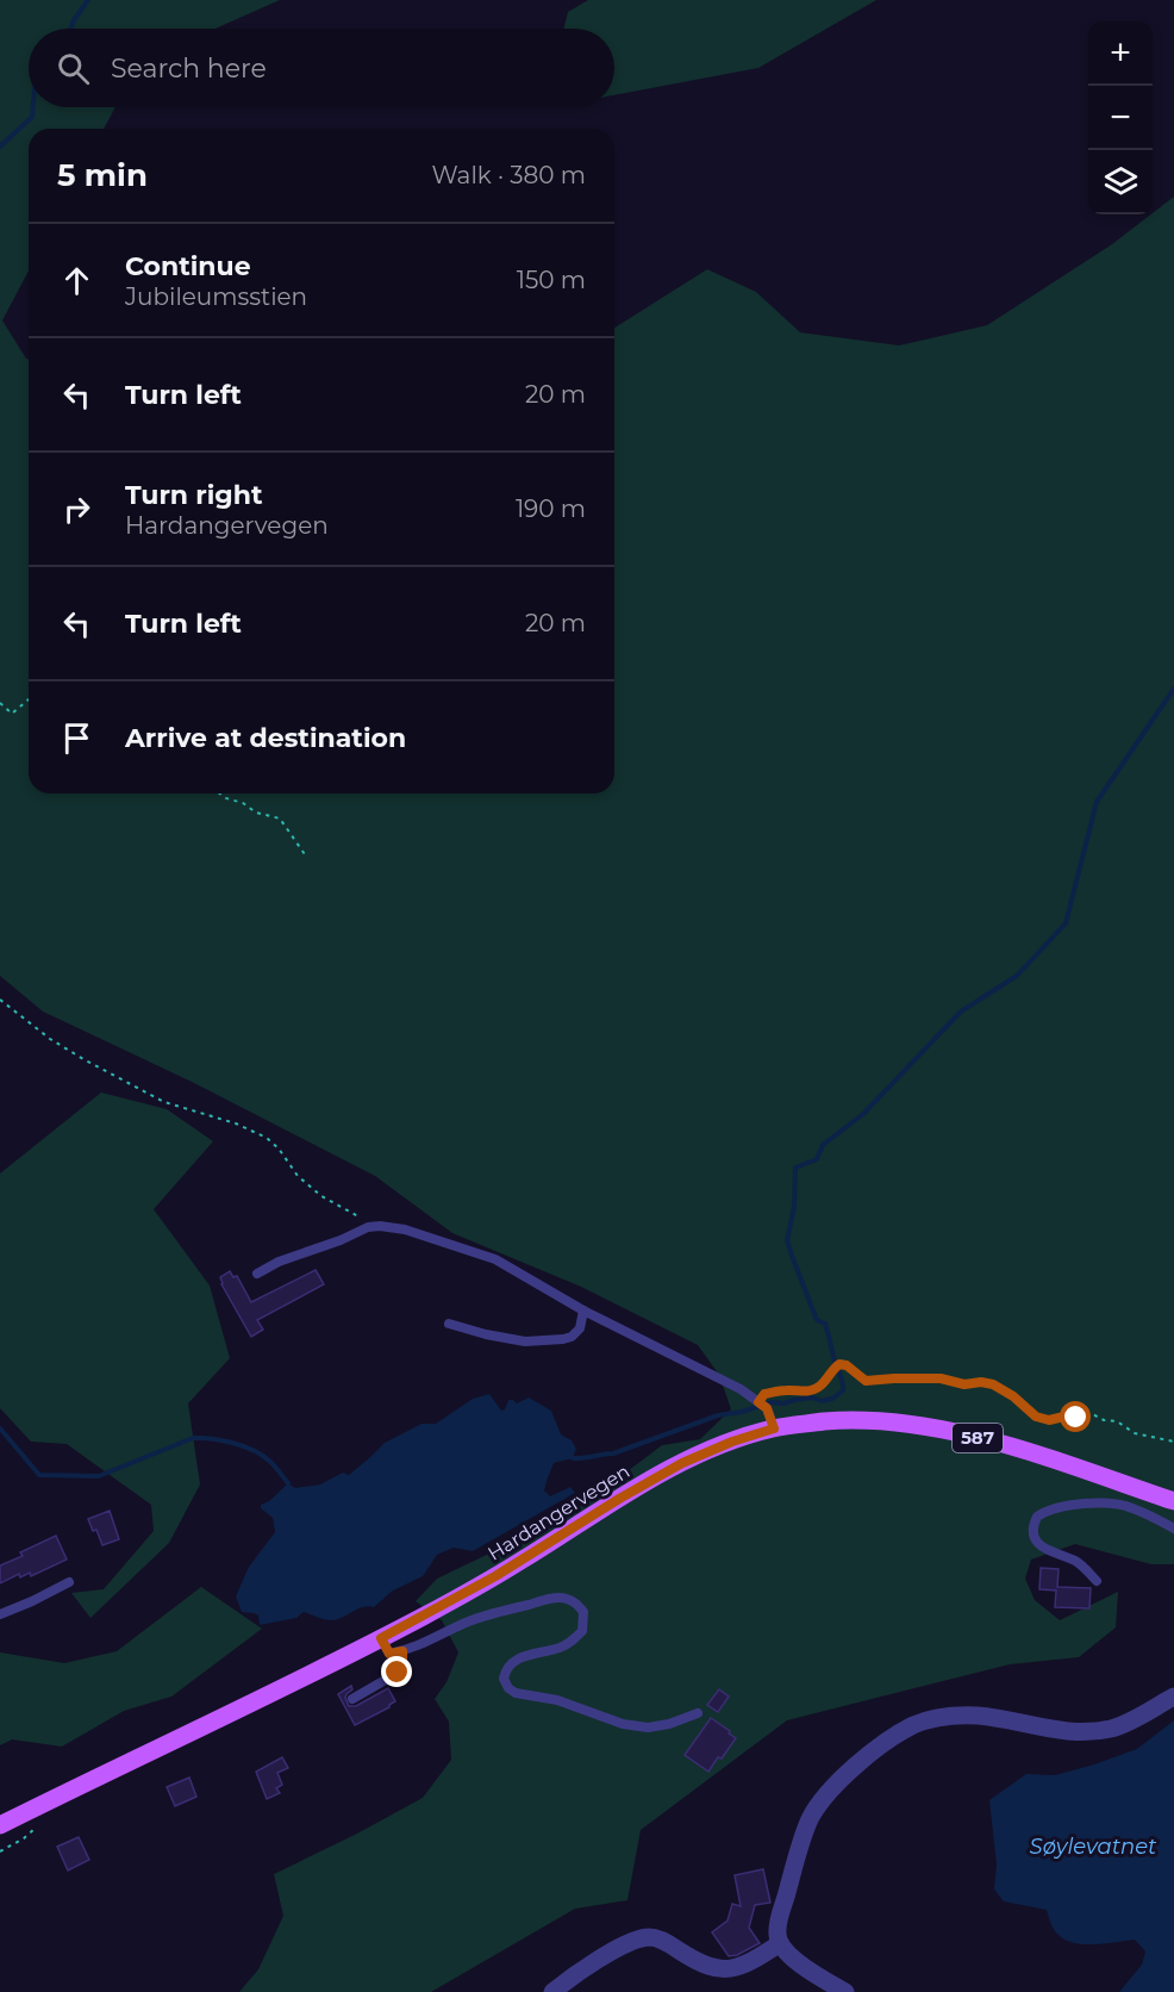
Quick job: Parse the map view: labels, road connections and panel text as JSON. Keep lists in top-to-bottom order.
{
  "streets": {
    "main road": ["587", "Hardangervegen"]
  },
  "water": ["Søylevatnet"],
  "page": {
    "map_buttons": ["+", "−"],
    "search": "Search here",
    "heading": ["5 min", "Walk · 380 m"],
    "list": [
      ["Continue", "Jubileumsstien", "150 m"],
      ["Turn left", "20 m"],
      ["Turn right", "Hardangervegen", "190 m"],
      ["Turn left", "20 m"],
      "Arrive at destination"
    ]
  }
}
